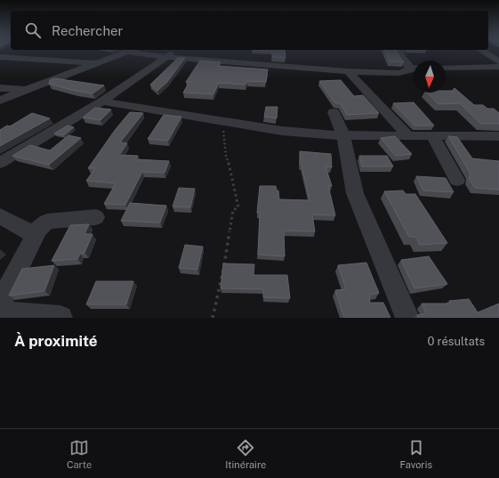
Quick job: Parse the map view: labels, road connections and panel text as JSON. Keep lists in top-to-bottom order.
{
  "north": "bottom",
  "page": {
    "search": "Rechercher",
    "heading": ["À proximité", "0 résultats"],
    "nav": ["Carte", "Itinéraire", "Favoris"]
  }
}
